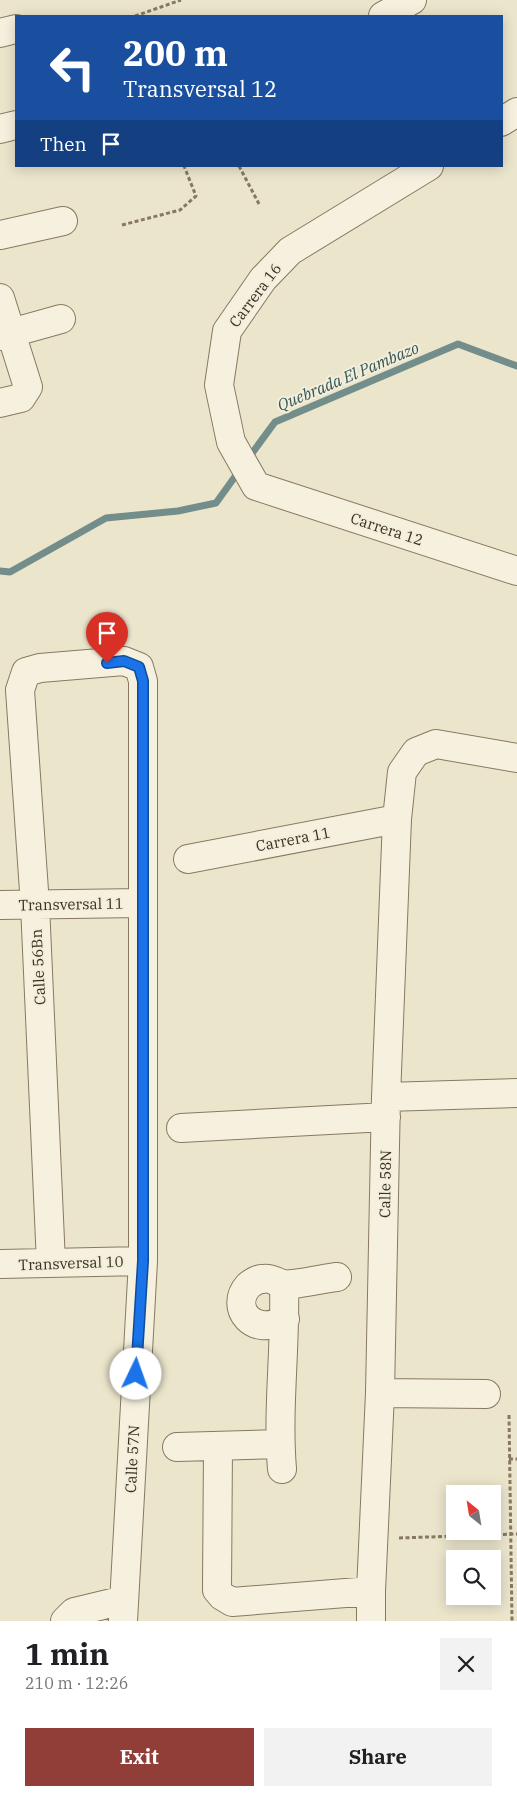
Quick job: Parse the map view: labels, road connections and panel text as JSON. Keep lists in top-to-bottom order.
{
  "streets": {
    "street": [
      "Carrera 16",
      "Carrera 12",
      "Carrera 11",
      "Transversal 11",
      "Calle 56Bn",
      "Calle 58N",
      "Transversal 10",
      "Calle 57N"
    ]
  },
  "crossings": [
    ["Carrera 16", "Carrera 12"],
    ["Carrera 11", "Calle 58N"],
    ["Transversal 11", "Calle 56Bn"],
    ["Transversal 11", "Calle 57N"],
    ["Calle 56Bn", "Transversal 10"],
    ["Calle 56Bn", "Calle 57N"],
    ["Transversal 10", "Calle 57N"]
  ],
  "water": ["Quebrada El Pambazo"],
  "north": "top left",
  "page": {
    "turn": ["200 m", "Transversal 12"],
    "then": "Then",
    "heading": ["1 min", "210 m · 12:26"],
    "buttons": ["Exit", "Share"]
  }
}
